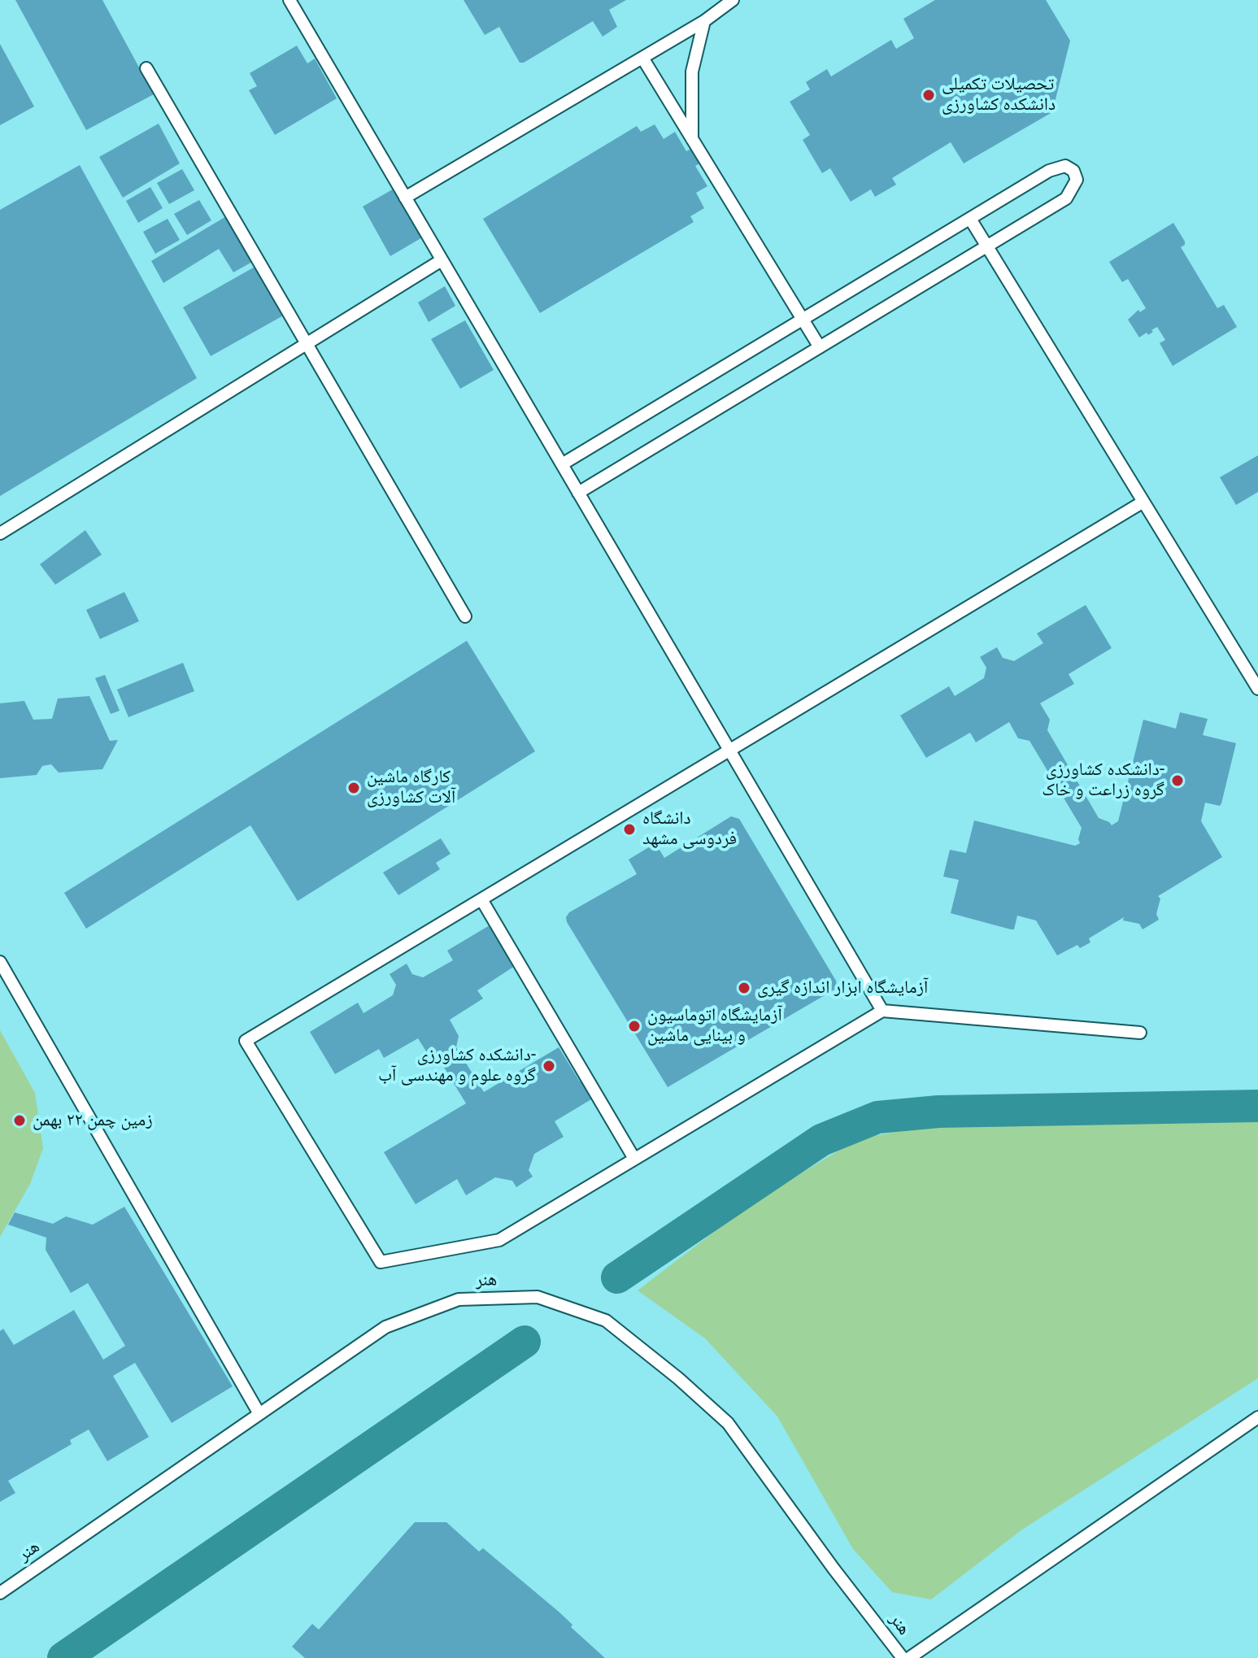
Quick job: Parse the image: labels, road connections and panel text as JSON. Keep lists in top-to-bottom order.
{
  "streets": {
    "lane": ["هنر"]
  },
  "places": [
    "تحصیلات تکمیلی دانشکده کشاورزی",
    "دانشکده کشاورزی- گروه زراعت و خاک",
    "کارگاه ماشین آلات کشاورزی",
    "دانشگاه فردوسی مشهد",
    "آزمایشگاه ابزار اندازه گیری",
    "آزمایشگاه اتوماسیون و بینایی ماشین",
    "دانشکده کشاورزی- گروه علوم و مهندسی آب",
    "زمین چمن ۲۲ بهمن"
  ]
}
